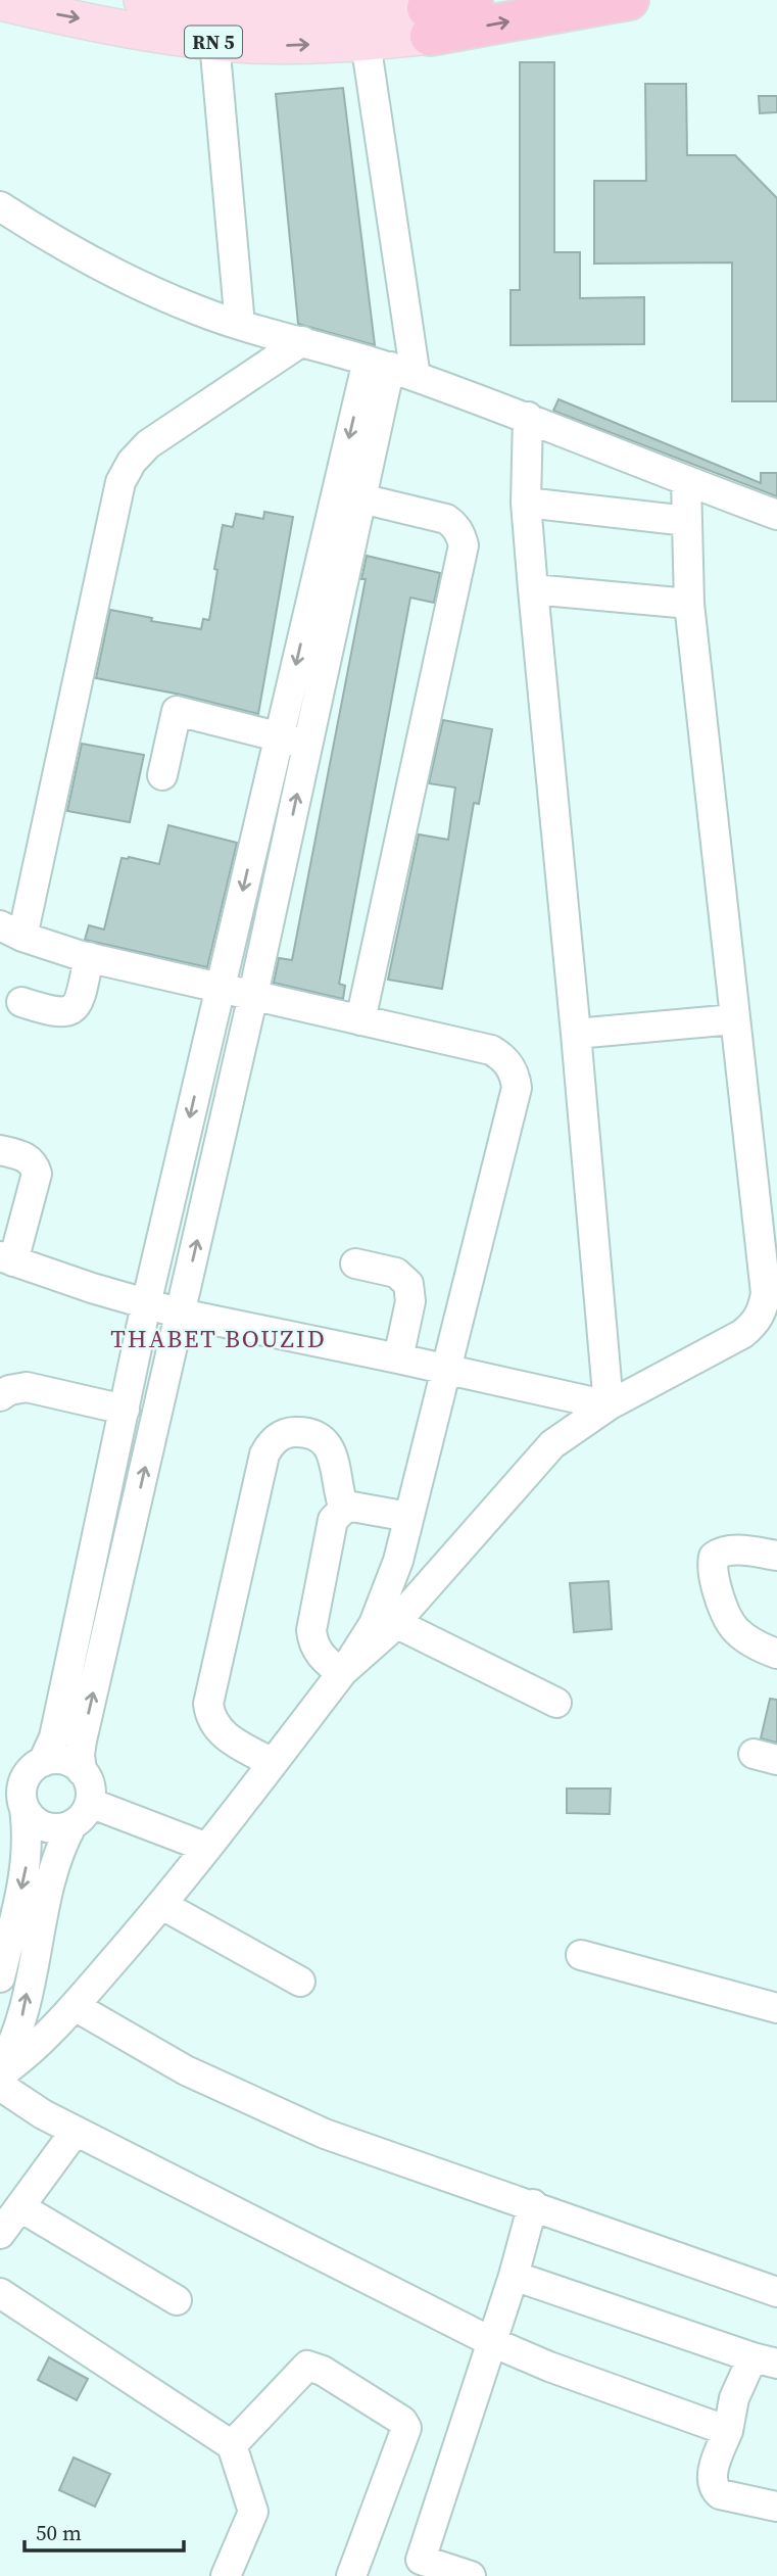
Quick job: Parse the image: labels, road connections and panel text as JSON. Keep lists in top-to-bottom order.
{
  "streets": {
    "highway": ["RN 5"]
  },
  "districts": ["THABET BOUZID"],
  "scale_bar": "50 m"
}
